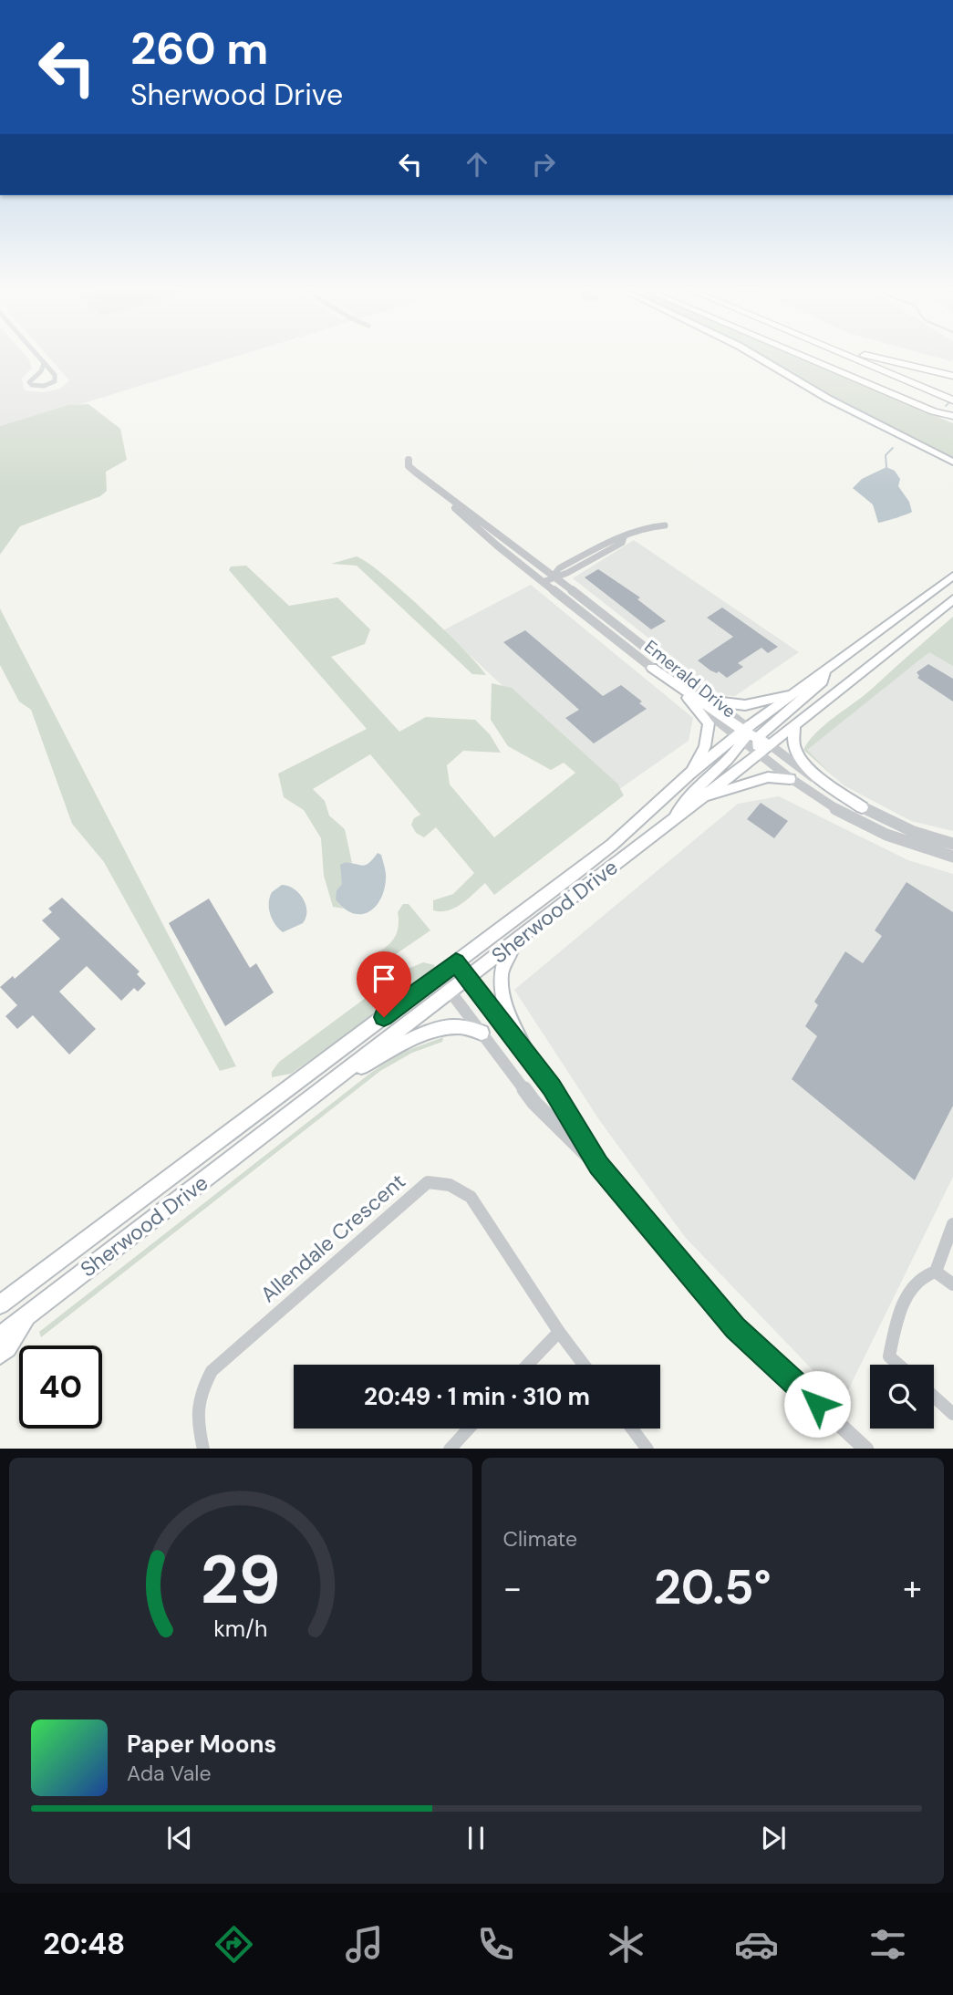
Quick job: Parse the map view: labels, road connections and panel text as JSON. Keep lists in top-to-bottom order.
{
  "streets": {
    "main road": ["Sherwood Drive"],
    "street": ["Emerald Drive", "Allendale Crescent"]
  },
  "crossings": [
    ["Emerald Drive", "Sherwood Drive"]
  ],
  "page": {
    "turn": ["260 m", "Sherwood Drive"],
    "limit": "40",
    "trip": "20:49 · 1 min · 310 m",
    "tile": "Climate",
    "heat": ["−", "20.5°", "+"],
    "song": ["Paper Moons", "Ada Vale"],
    "tabs": "20:48",
    "gauge": ["29", "km/h"]
  }
}
